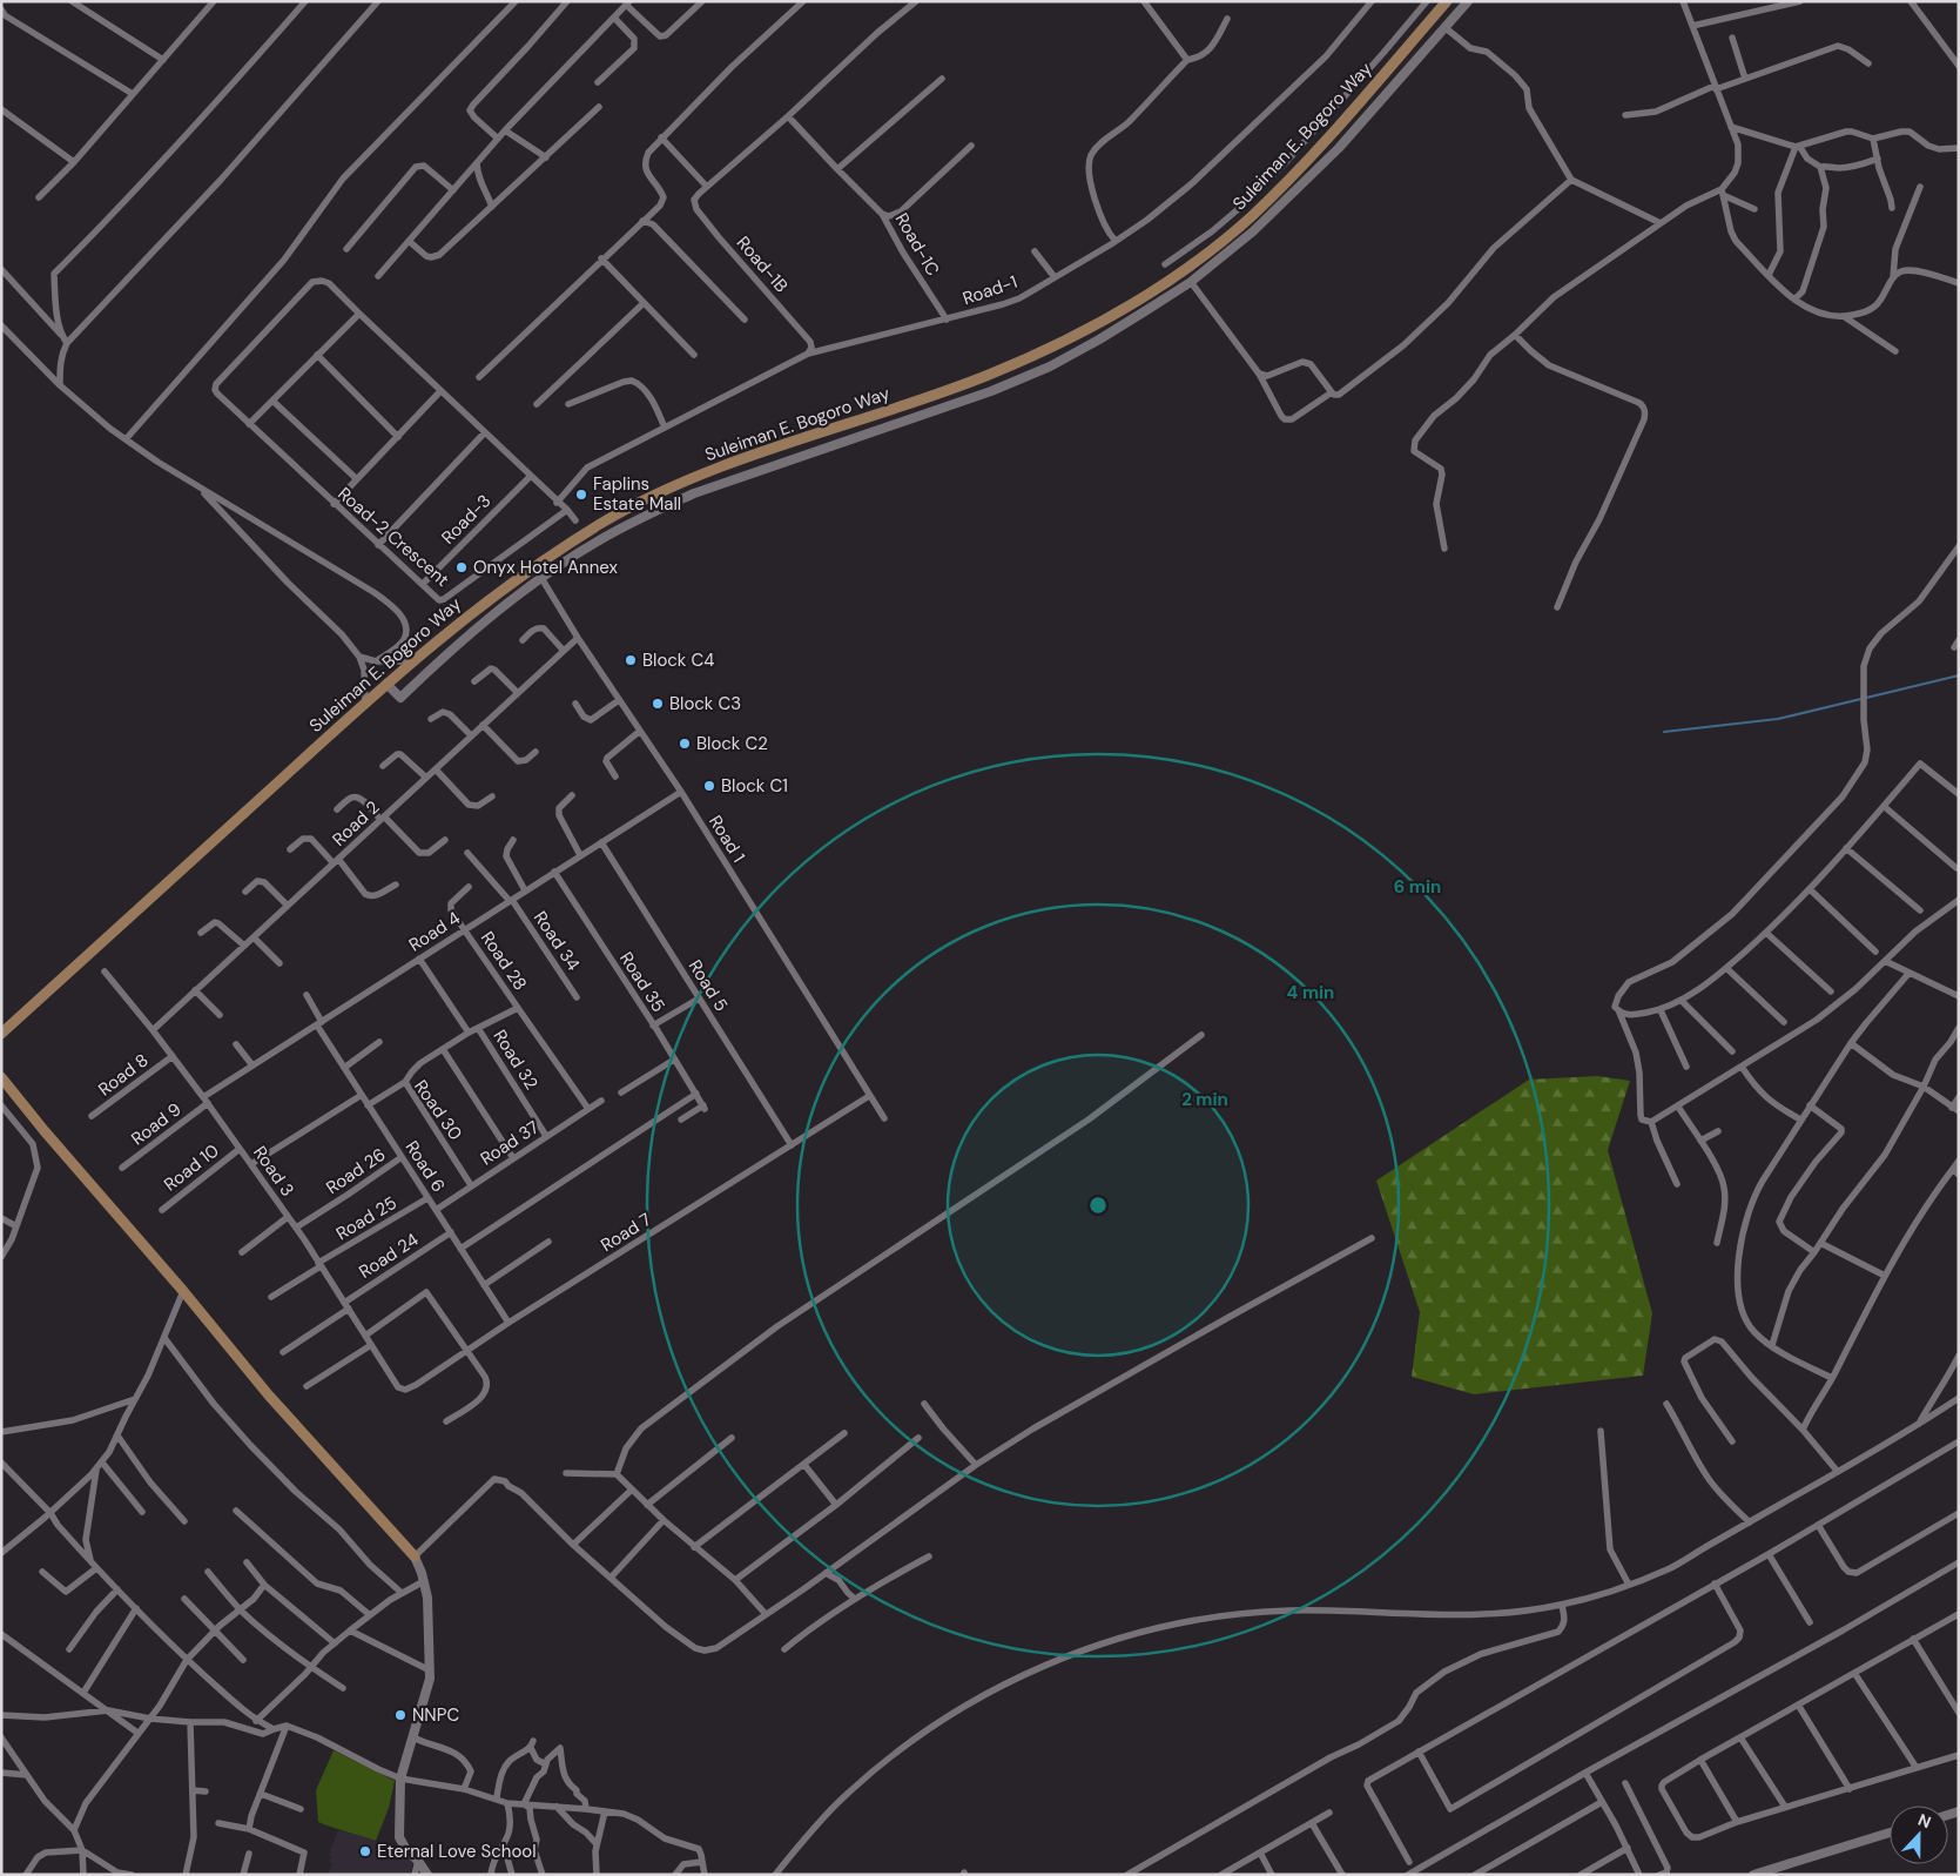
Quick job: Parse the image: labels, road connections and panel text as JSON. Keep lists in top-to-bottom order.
{
  "streets": {
    "main road": ["Suleiman E. Bogoro Way"],
    "street": [
      "Road-1C",
      "Road-1B",
      "Road-1",
      "Road-3",
      "Road-2 Crescent",
      "Road 2",
      "Road 1",
      "Road 4",
      "Road 34",
      "Road 28",
      "Road 35",
      "Road 5",
      "Road 32",
      "Road 8",
      "Road 30",
      "Road 9",
      "Road 37",
      "Road 6",
      "Road 10",
      "Road 3",
      "Road 26",
      "Road 25",
      "Road 7",
      "Road 24"
    ]
  },
  "crossings": [
    ["Suleiman E. Bogoro Way", "Road 1"],
    ["Road-1C", "Road-1"],
    ["Road-1B", "Road-1"],
    ["Road-3", "Road-2 Crescent"],
    ["Road 2", "Road 1"],
    ["Road 2", "Road 3"],
    ["Road 1", "Road 4"],
    ["Road 1", "Road 7"],
    ["Road 4", "Road 34"],
    ["Road 4", "Road 28"],
    ["Road 4", "Road 35"],
    ["Road 4", "Road 5"],
    ["Road 4", "Road 9"],
    ["Road 4", "Road 6"],
    ["Road 4", "Road 3"],
    ["Road 28", "Road 37"],
    ["Road 5", "Road 7"],
    ["Road 32", "Road 37"],
    ["Road 8", "Road 3"],
    ["Road 30", "Road 37"],
    ["Road 30", "Road 6"],
    ["Road 9", "Road 3"],
    ["Road 37", "Road 6"],
    ["Road 6", "Road 26"],
    ["Road 6", "Road 25"],
    ["Road 6", "Road 7"],
    ["Road 6", "Road 24"],
    ["Road 10", "Road 3"],
    ["Road 3", "Road 26"],
    ["Road 3", "Road 25"],
    ["Road 3", "Road 7"],
    ["Road 3", "Road 24"]
  ],
  "places": [
    "Faplins Estate Mall",
    "Onyx Hotel Annex",
    "Block C4",
    "Block C3",
    "Block C2",
    "Block C1",
    "NNPC",
    "Eternal Love School"
  ],
  "north": "top",
  "rings": ["6 min", "4 min", "2 min"]
}
